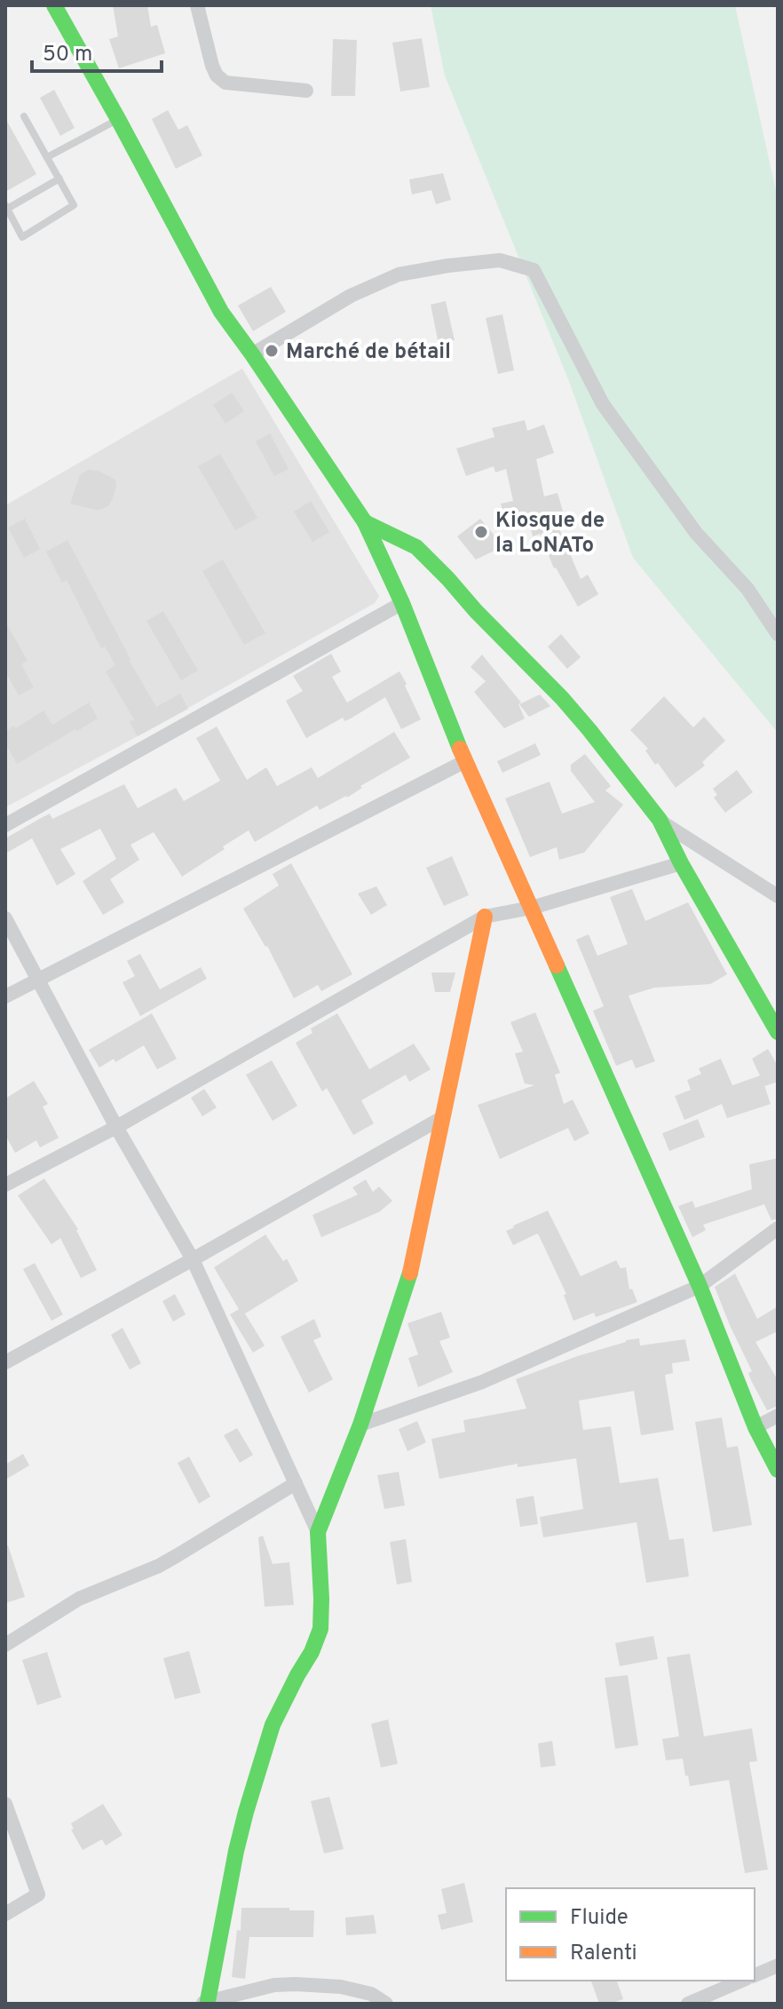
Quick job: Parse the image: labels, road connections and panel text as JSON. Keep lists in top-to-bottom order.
{
  "places": ["Marché de bétail", "Kiosque de la LoNATo"],
  "legend": ["Fluide", "Ralenti"],
  "scale_bar": "50 m"
}
